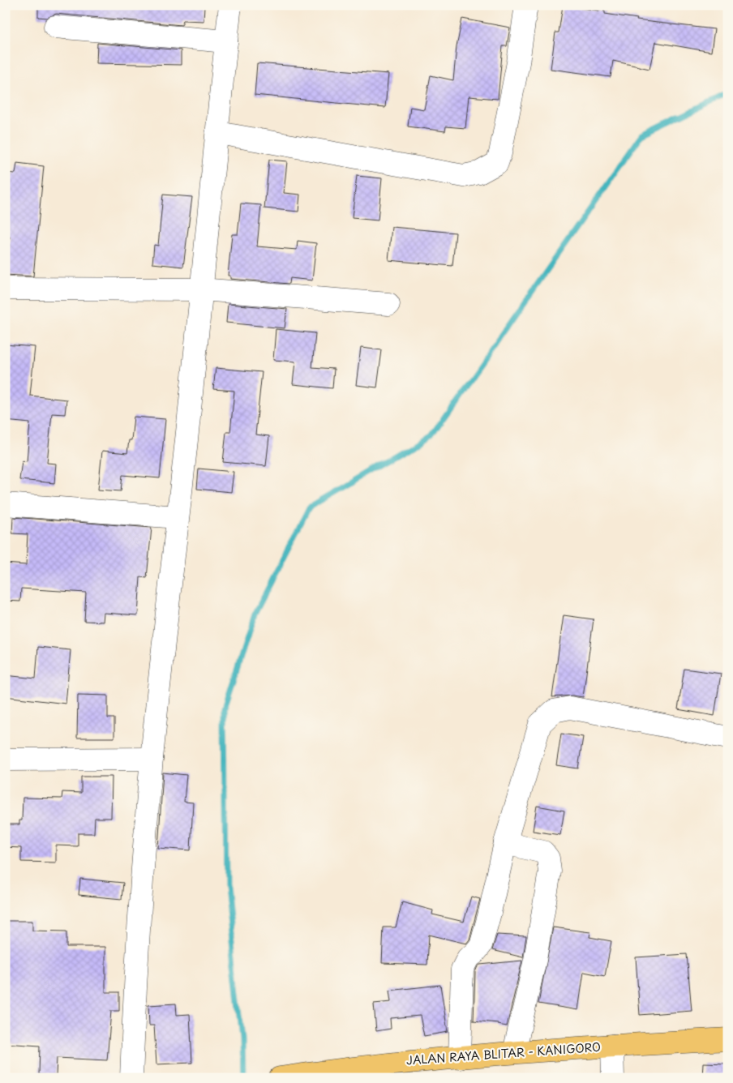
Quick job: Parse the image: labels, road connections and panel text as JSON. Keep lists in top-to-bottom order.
{
  "streets": {
    "main road": ["JALAN RAYA BLITAR - KANIGORO"]
  }
}
